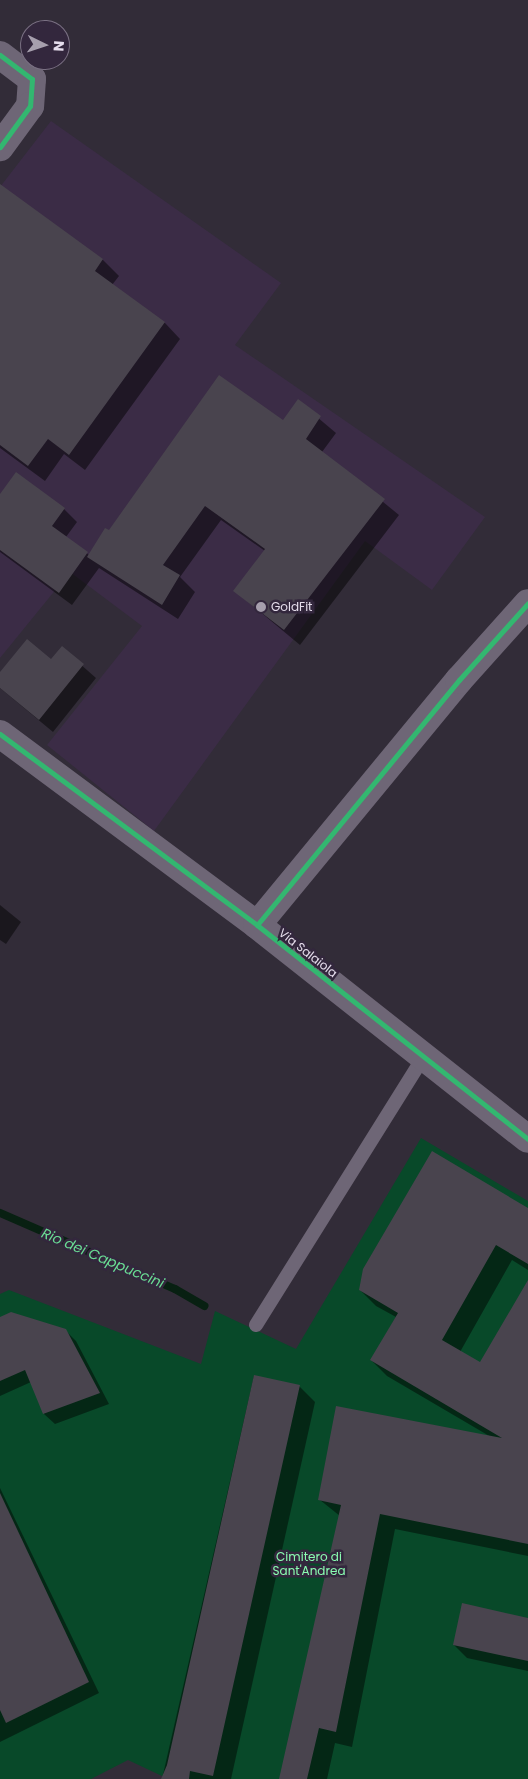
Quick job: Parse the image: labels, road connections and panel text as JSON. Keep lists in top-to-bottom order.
{
  "streets": {
    "street": ["Via Salaiola"]
  },
  "water": ["Rio dei Cappuccini"],
  "parks": ["Cimitero di Sant'Andrea"],
  "places": ["GoldFit"],
  "north": "right"
}
